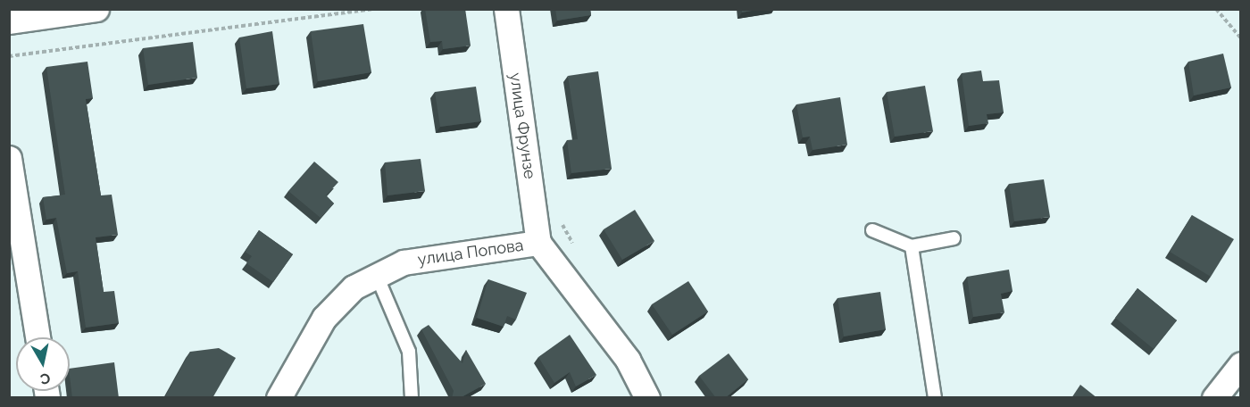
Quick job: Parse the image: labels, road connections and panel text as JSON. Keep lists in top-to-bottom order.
{
  "streets": {
    "street": ["улица Фрунзе", "улица Попова"]
  },
  "crossings": [
    ["улица Фрунзе", "улица Попова"]
  ],
  "north": "bottom"
}
